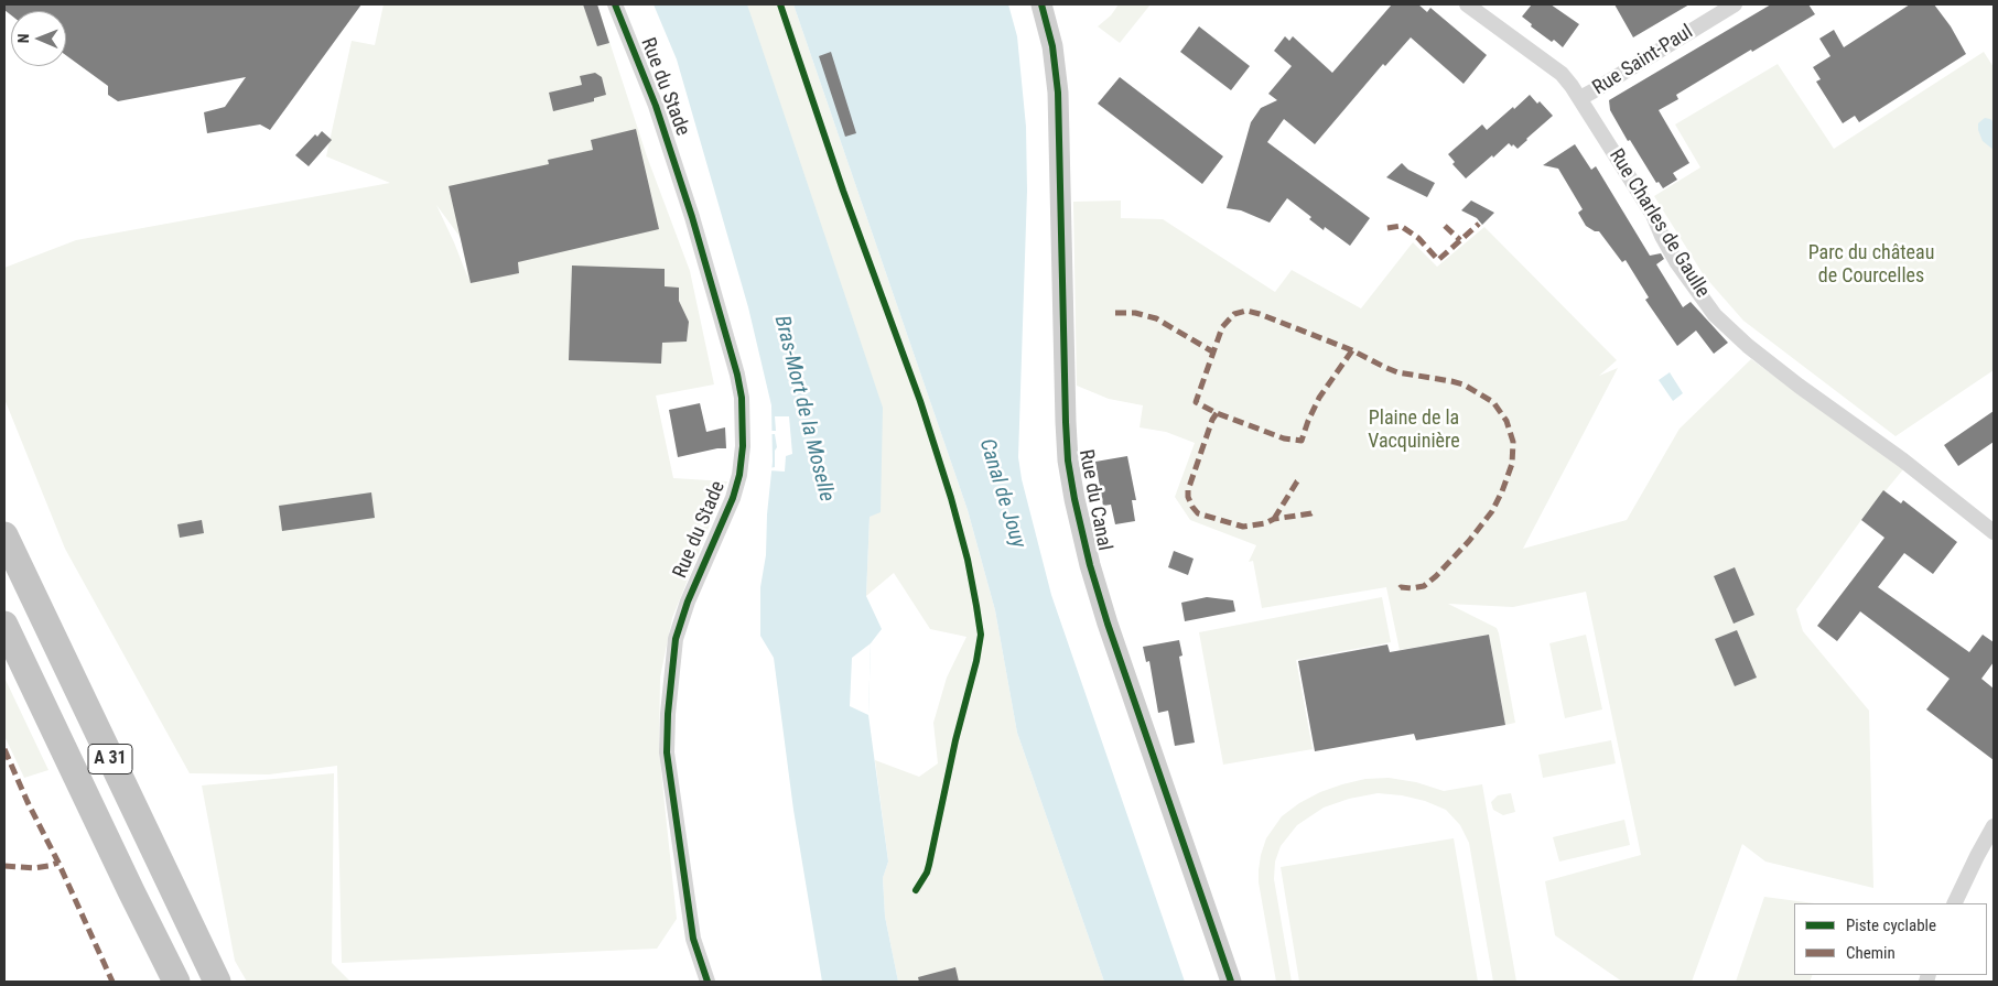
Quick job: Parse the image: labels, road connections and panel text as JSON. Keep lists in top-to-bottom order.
{
  "streets": {
    "highway": ["A 31"],
    "street": [
      "Rue Saint-Paul",
      "Rue du Stade",
      "Rue Charles de Gaulle",
      "Rue du Canal"
    ]
  },
  "crossings": [
    ["Rue Saint-Paul", "Rue Charles de Gaulle"]
  ],
  "water": ["Bras-Mort de la Moselle", "Canal de Jouy"],
  "parks": ["Parc du château de Courcelles", "Plaine de la Vacquinière"],
  "legend": ["Piste cyclable", "Chemin"],
  "north": "left"
}
